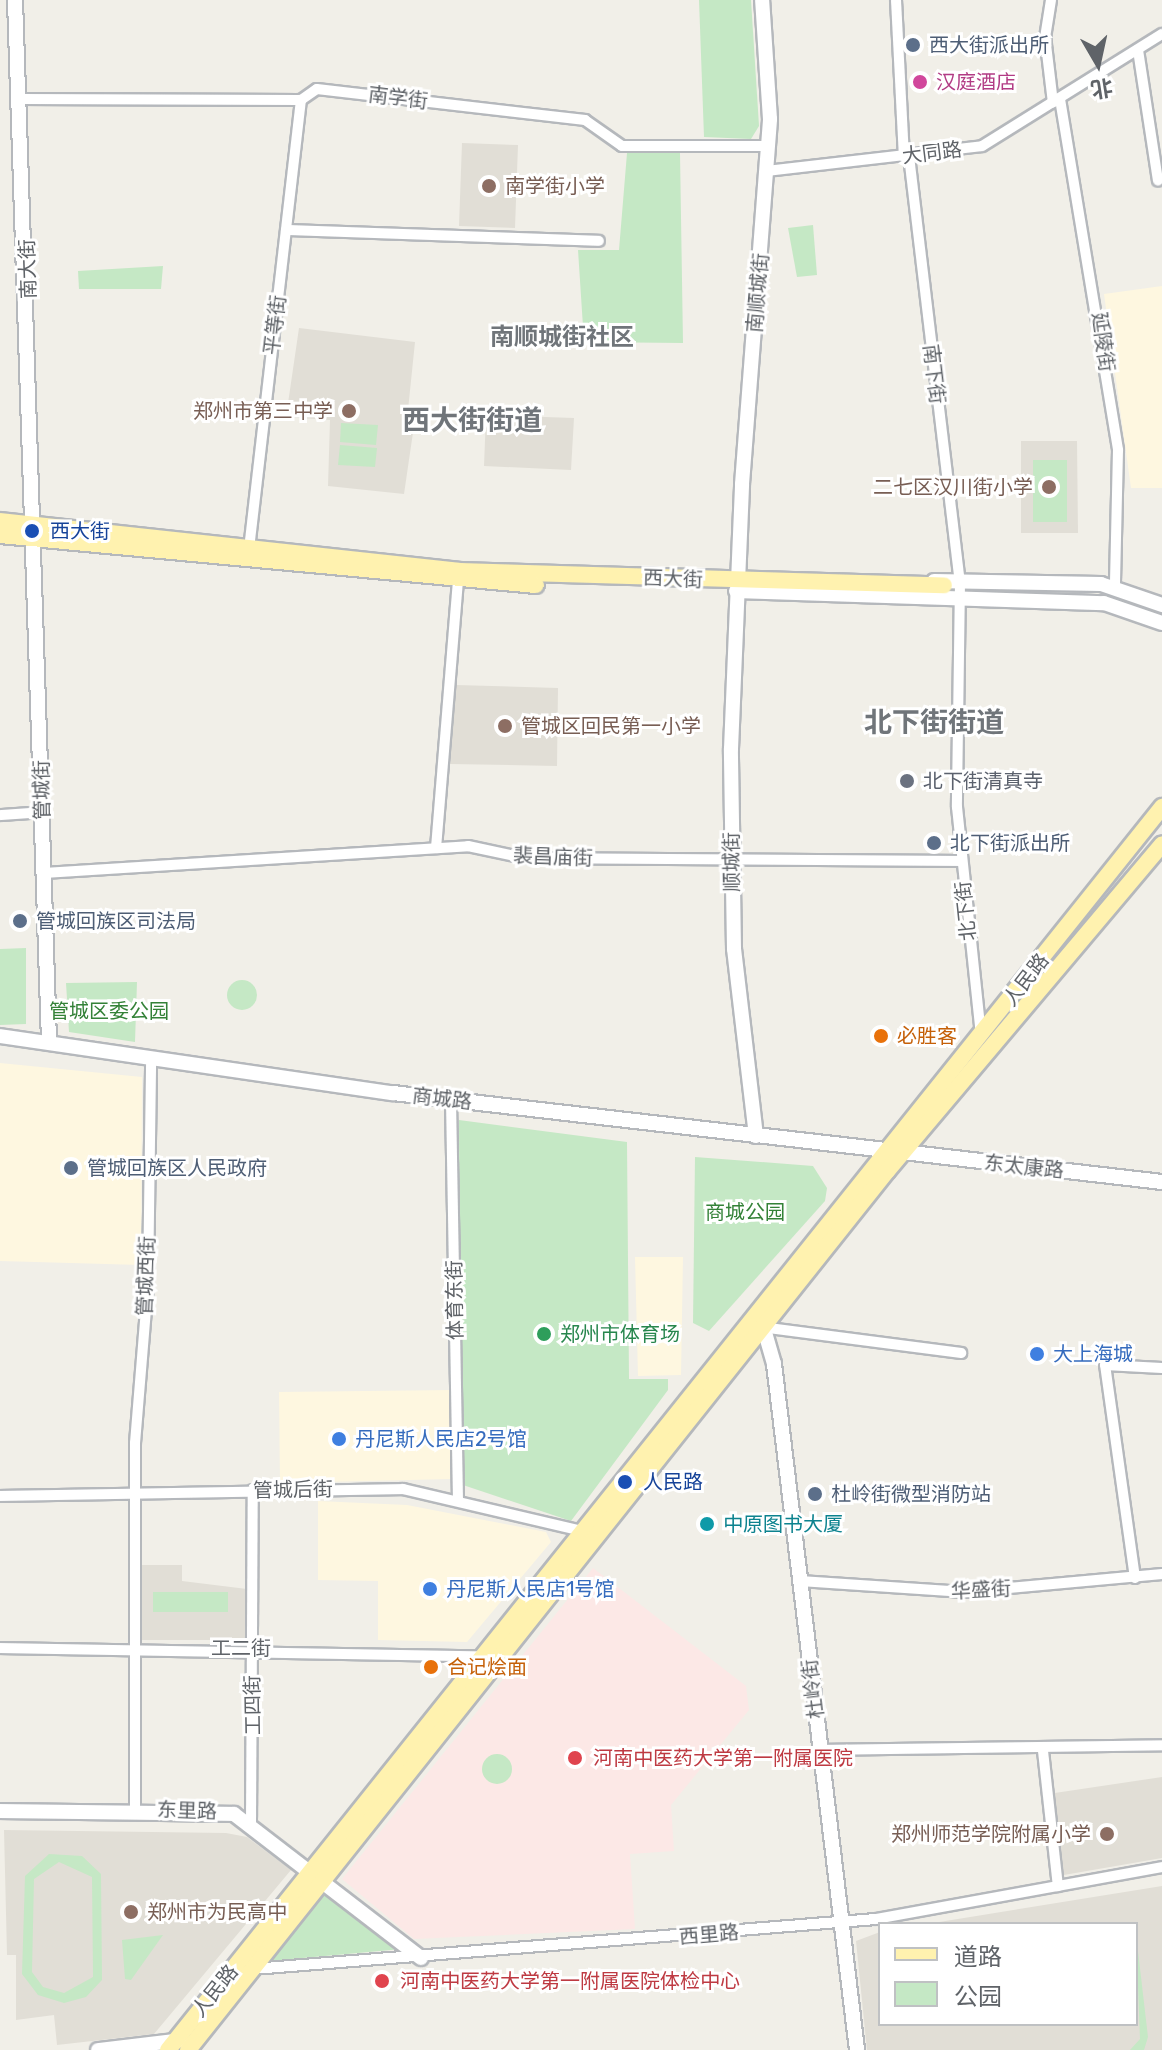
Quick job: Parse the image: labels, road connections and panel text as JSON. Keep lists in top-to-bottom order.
{
  "streets": {
    "main road": ["西大街", "人民路"],
    "street": [
      "南学街",
      "大同路",
      "南大街",
      "南顺城街",
      "平等街",
      "延陵街",
      "南下街",
      "管城街",
      "裴昌庙街",
      "顺城街",
      "北下街",
      "商城路",
      "东太康路",
      "管城西街",
      "体育东街",
      "管城后街",
      "华盛街",
      "工二街",
      "杜岭街",
      "工四街",
      "东里路",
      "西里路"
    ]
  },
  "crossings": [
    ["南学街", "南大街"],
    ["南学街", "南顺城街"],
    ["南学街", "平等街"],
    ["大同路", "南顺城街"],
    ["大同路", "延陵街"],
    ["大同路", "南下街"],
    ["南大街", "西大街"],
    ["南大街", "管城街"],
    ["南顺城街", "西大街"],
    ["南顺城街", "顺城街"],
    ["平等街", "西大街"],
    ["延陵街", "西大街"],
    ["南下街", "西大街"],
    ["南下街", "北下街"],
    ["西大街", "管城街"],
    ["西大街", "顺城街"],
    ["西大街", "北下街"],
    ["管城街", "裴昌庙街"],
    ["管城街", "商城路"],
    ["裴昌庙街", "顺城街"],
    ["裴昌庙街", "北下街"],
    ["顺城街", "商城路"],
    ["北下街", "人民路"],
    ["人民路", "商城路"],
    ["人民路", "东太康路"],
    ["人民路", "管城后街"],
    ["人民路", "工二街"],
    ["人民路", "杜岭街"],
    ["人民路", "东里路"],
    ["人民路", "西里路"],
    ["商城路", "东太康路"],
    ["商城路", "管城西街"],
    ["商城路", "体育东街"],
    ["管城西街", "管城后街"],
    ["管城西街", "工二街"],
    ["管城西街", "东里路"],
    ["体育东街", "管城后街"],
    ["管城后街", "工四街"],
    ["华盛街", "杜岭街"],
    ["工二街", "工四街"],
    ["杜岭街", "西里路"],
    ["工四街", "东里路"],
    ["东里路", "西里路"]
  ],
  "districts": ["南顺城街社区", "西大街街道", "北下街街道"],
  "parks": ["管城区委公园", "商城公园"],
  "places": [
    "西大街派出所",
    "汉庭酒店",
    "南学街小学",
    "郑州市第三中学",
    "二七区汉川街小学",
    "西大街",
    "管城区回民第一小学",
    "北下街清真寺",
    "北下街派出所",
    "管城回族区司法局",
    "必胜客",
    "管城回族区人民政府",
    "郑州市体育场",
    "大上海城",
    "丹尼斯人民店2号馆",
    "人民路",
    "杜岭街微型消防站",
    "中原图书大厦",
    "丹尼斯人民店1号馆",
    "合记烩面",
    "河南中医药大学第一附属医院",
    "郑州师范学院附属小学",
    "郑州市为民高中",
    "河南中医药大学第一附属医院体检中心"
  ],
  "legend": ["道路", "公园"],
  "north": "bottom"
}
